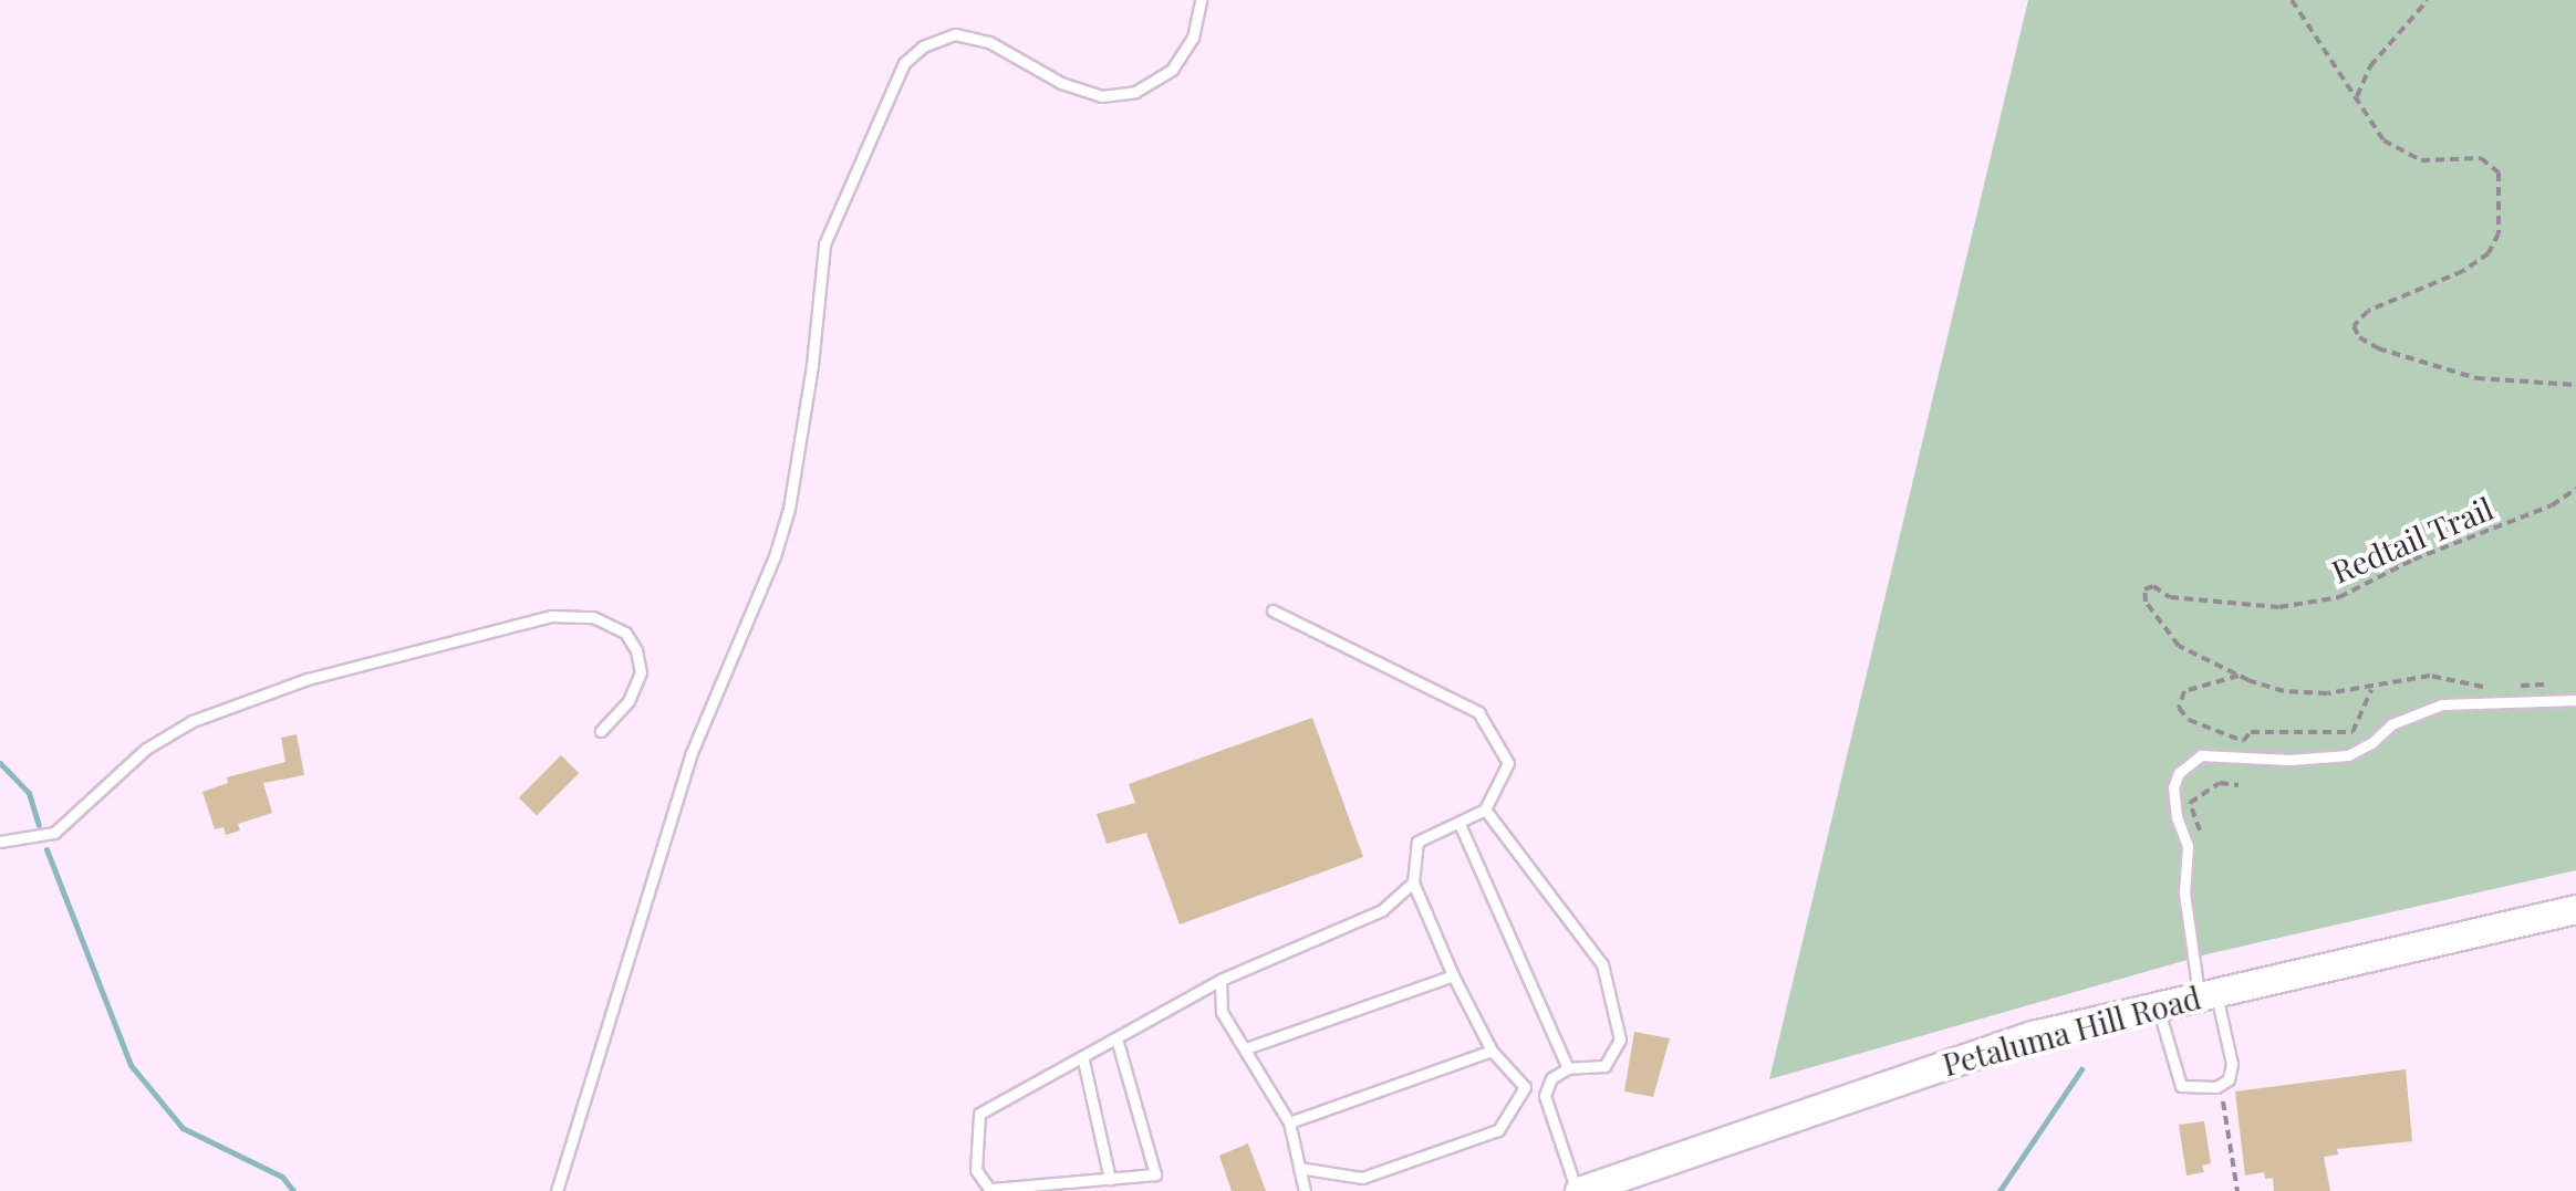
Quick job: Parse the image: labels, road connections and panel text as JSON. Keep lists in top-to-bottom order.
{
  "streets": {
    "main road": ["Petaluma Hill Road"],
    "path": ["Redtail Trail"]
  }
}
